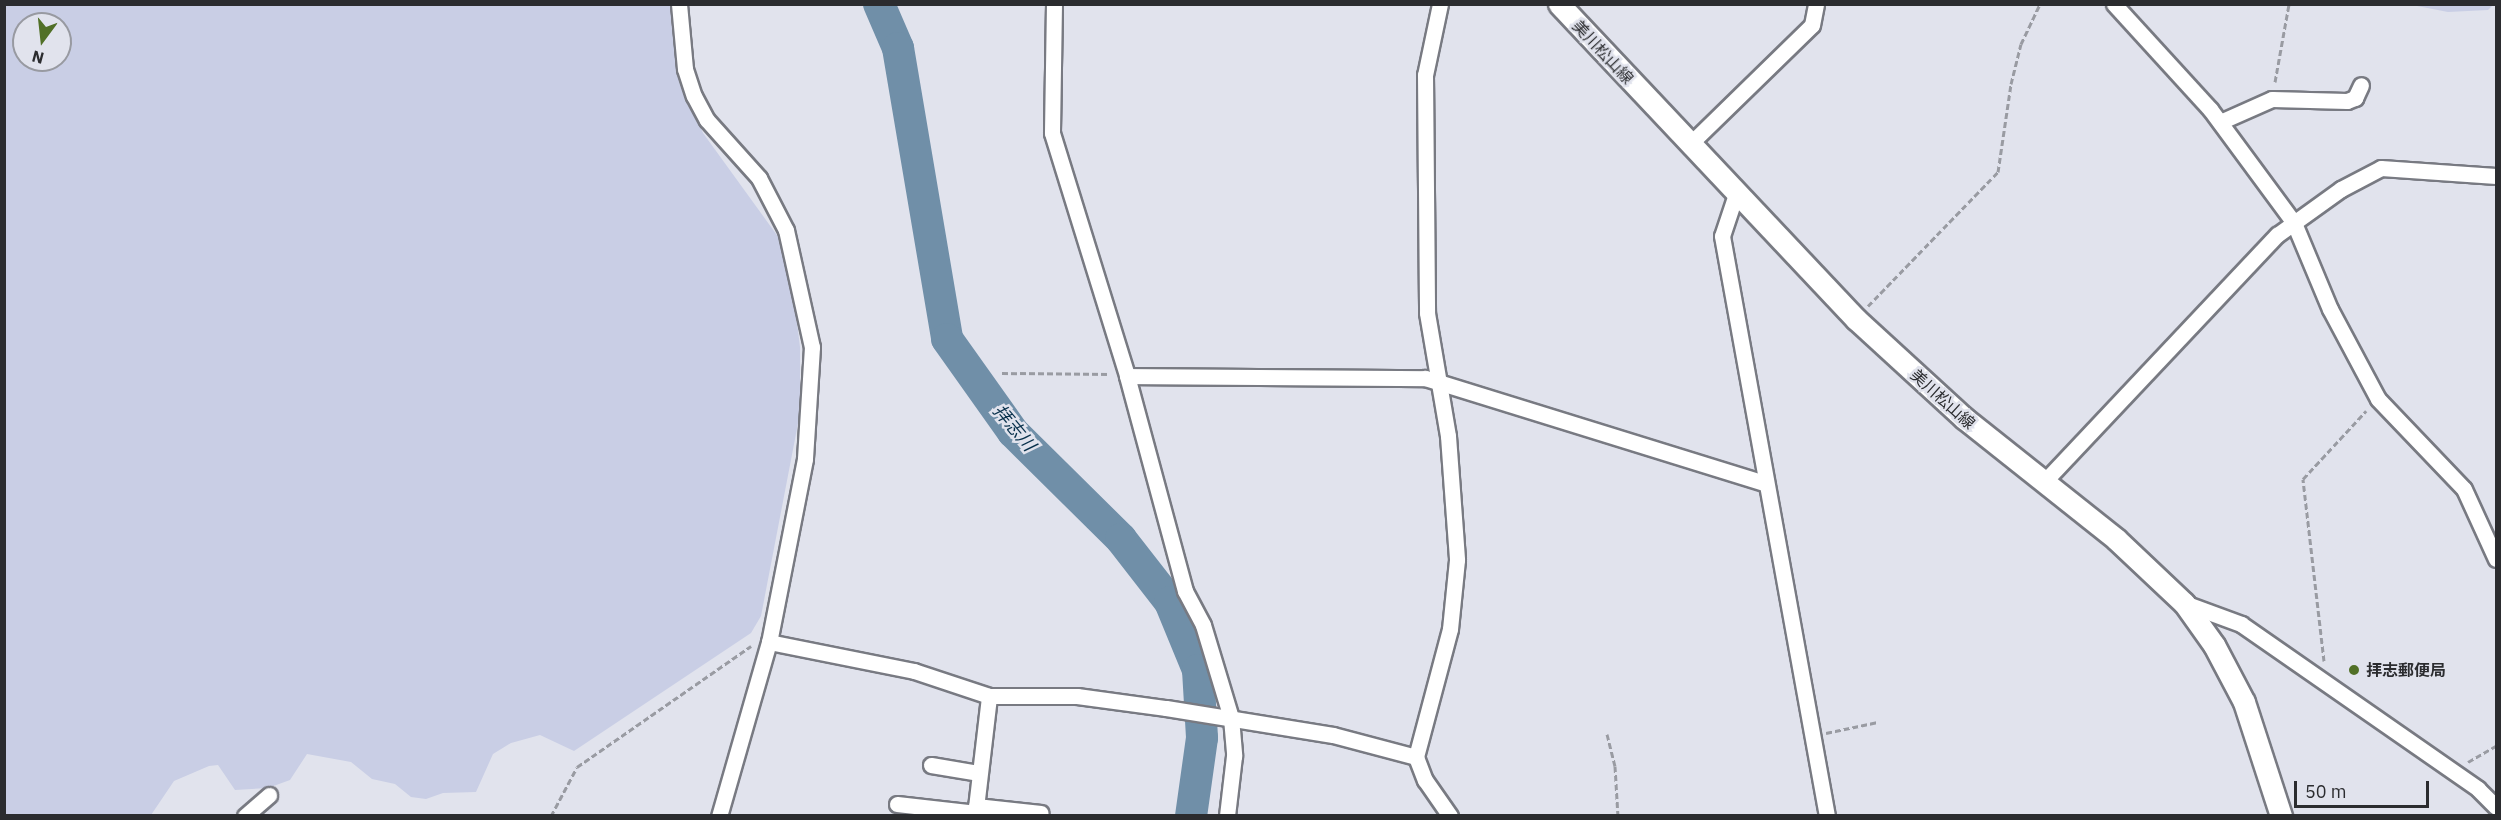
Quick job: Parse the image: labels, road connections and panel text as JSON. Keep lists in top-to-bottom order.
{
  "streets": {
    "main road": ["美川松山線"]
  },
  "water": ["拝志川"],
  "places": ["拝志郵便局"],
  "scale_bar": "50 m",
  "north": "bottom"
}
